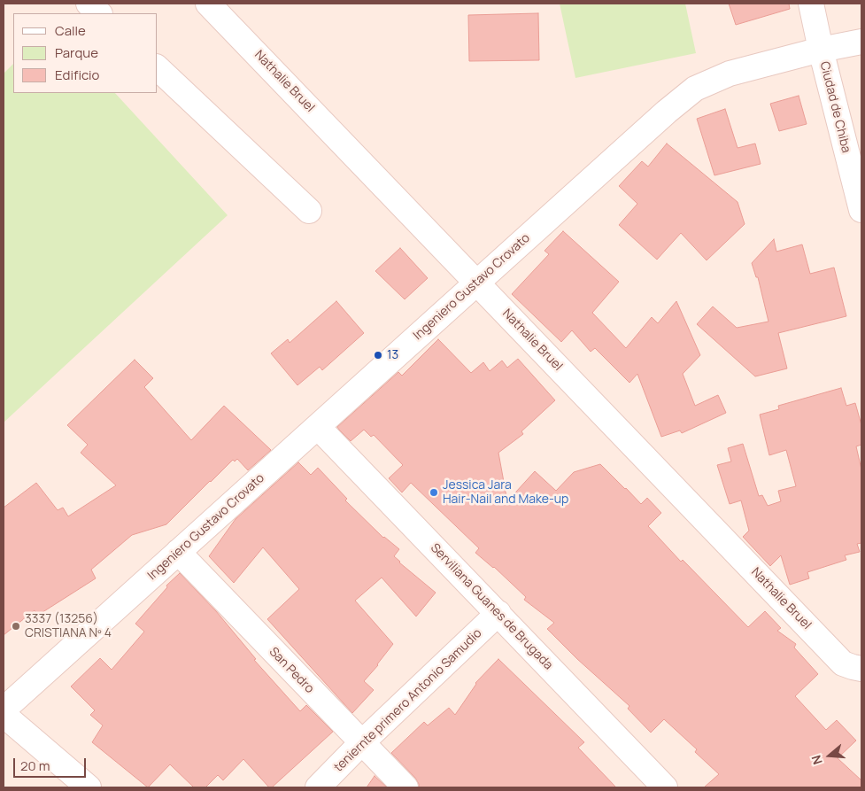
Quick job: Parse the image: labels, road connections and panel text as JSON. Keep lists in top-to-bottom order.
{
  "streets": {
    "street": [
      "Nathalie Bruel",
      "Ciudad de Chiba",
      "Ingeniero Gustavo Crovato",
      "Serviliana Guanes de Brugada",
      "San Pedro",
      "teniernte primero Antonio Samudio"
    ]
  },
  "crossings": [
    ["Nathalie Bruel", "Ingeniero Gustavo Crovato"],
    ["Ciudad de Chiba", "Ingeniero Gustavo Crovato"],
    ["Ingeniero Gustavo Crovato", "Serviliana Guanes de Brugada"],
    ["Ingeniero Gustavo Crovato", "San Pedro"],
    ["Serviliana Guanes de Brugada", "teniernte primero Antonio Samudio"],
    ["San Pedro", "teniernte primero Antonio Samudio"]
  ],
  "places": ["13", "Jessica Jara Hair-Nail and Make-up", "3337 (13256) CRISTIANA Nº 4"],
  "legend": ["Calle", "Parque", "Edificio"],
  "scale_bar": "20 m",
  "north": "left"
}
